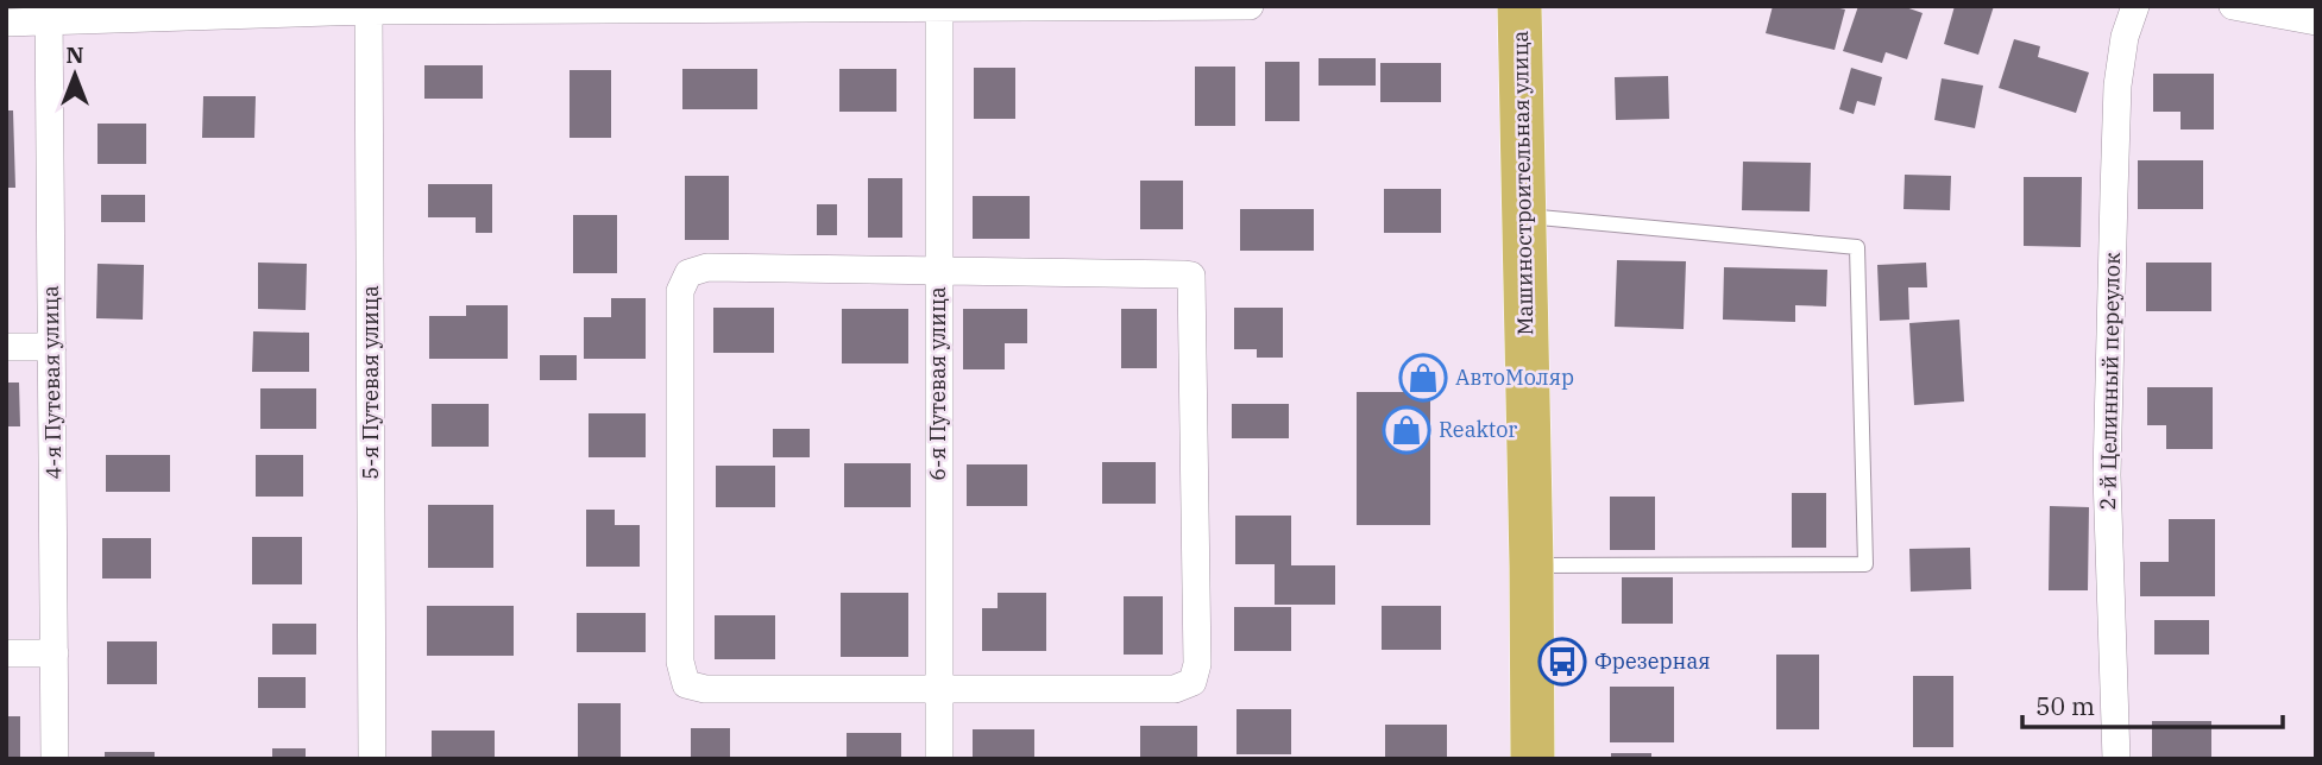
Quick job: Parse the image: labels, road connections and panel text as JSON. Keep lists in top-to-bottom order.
{
  "streets": {
    "main road": ["Машиностроительная улица"],
    "street": [
      "2-й Целинный переулок",
      "4-я Путевая улица",
      "5-я Путевая улица",
      "6-я Путевая улица"
    ]
  },
  "places": {
    "shop": ["АвтоМоляр", "Reaktor"],
    "bus stop": ["Фрезерная"]
  },
  "scale_bar": "50 m",
  "north": "top"
}
